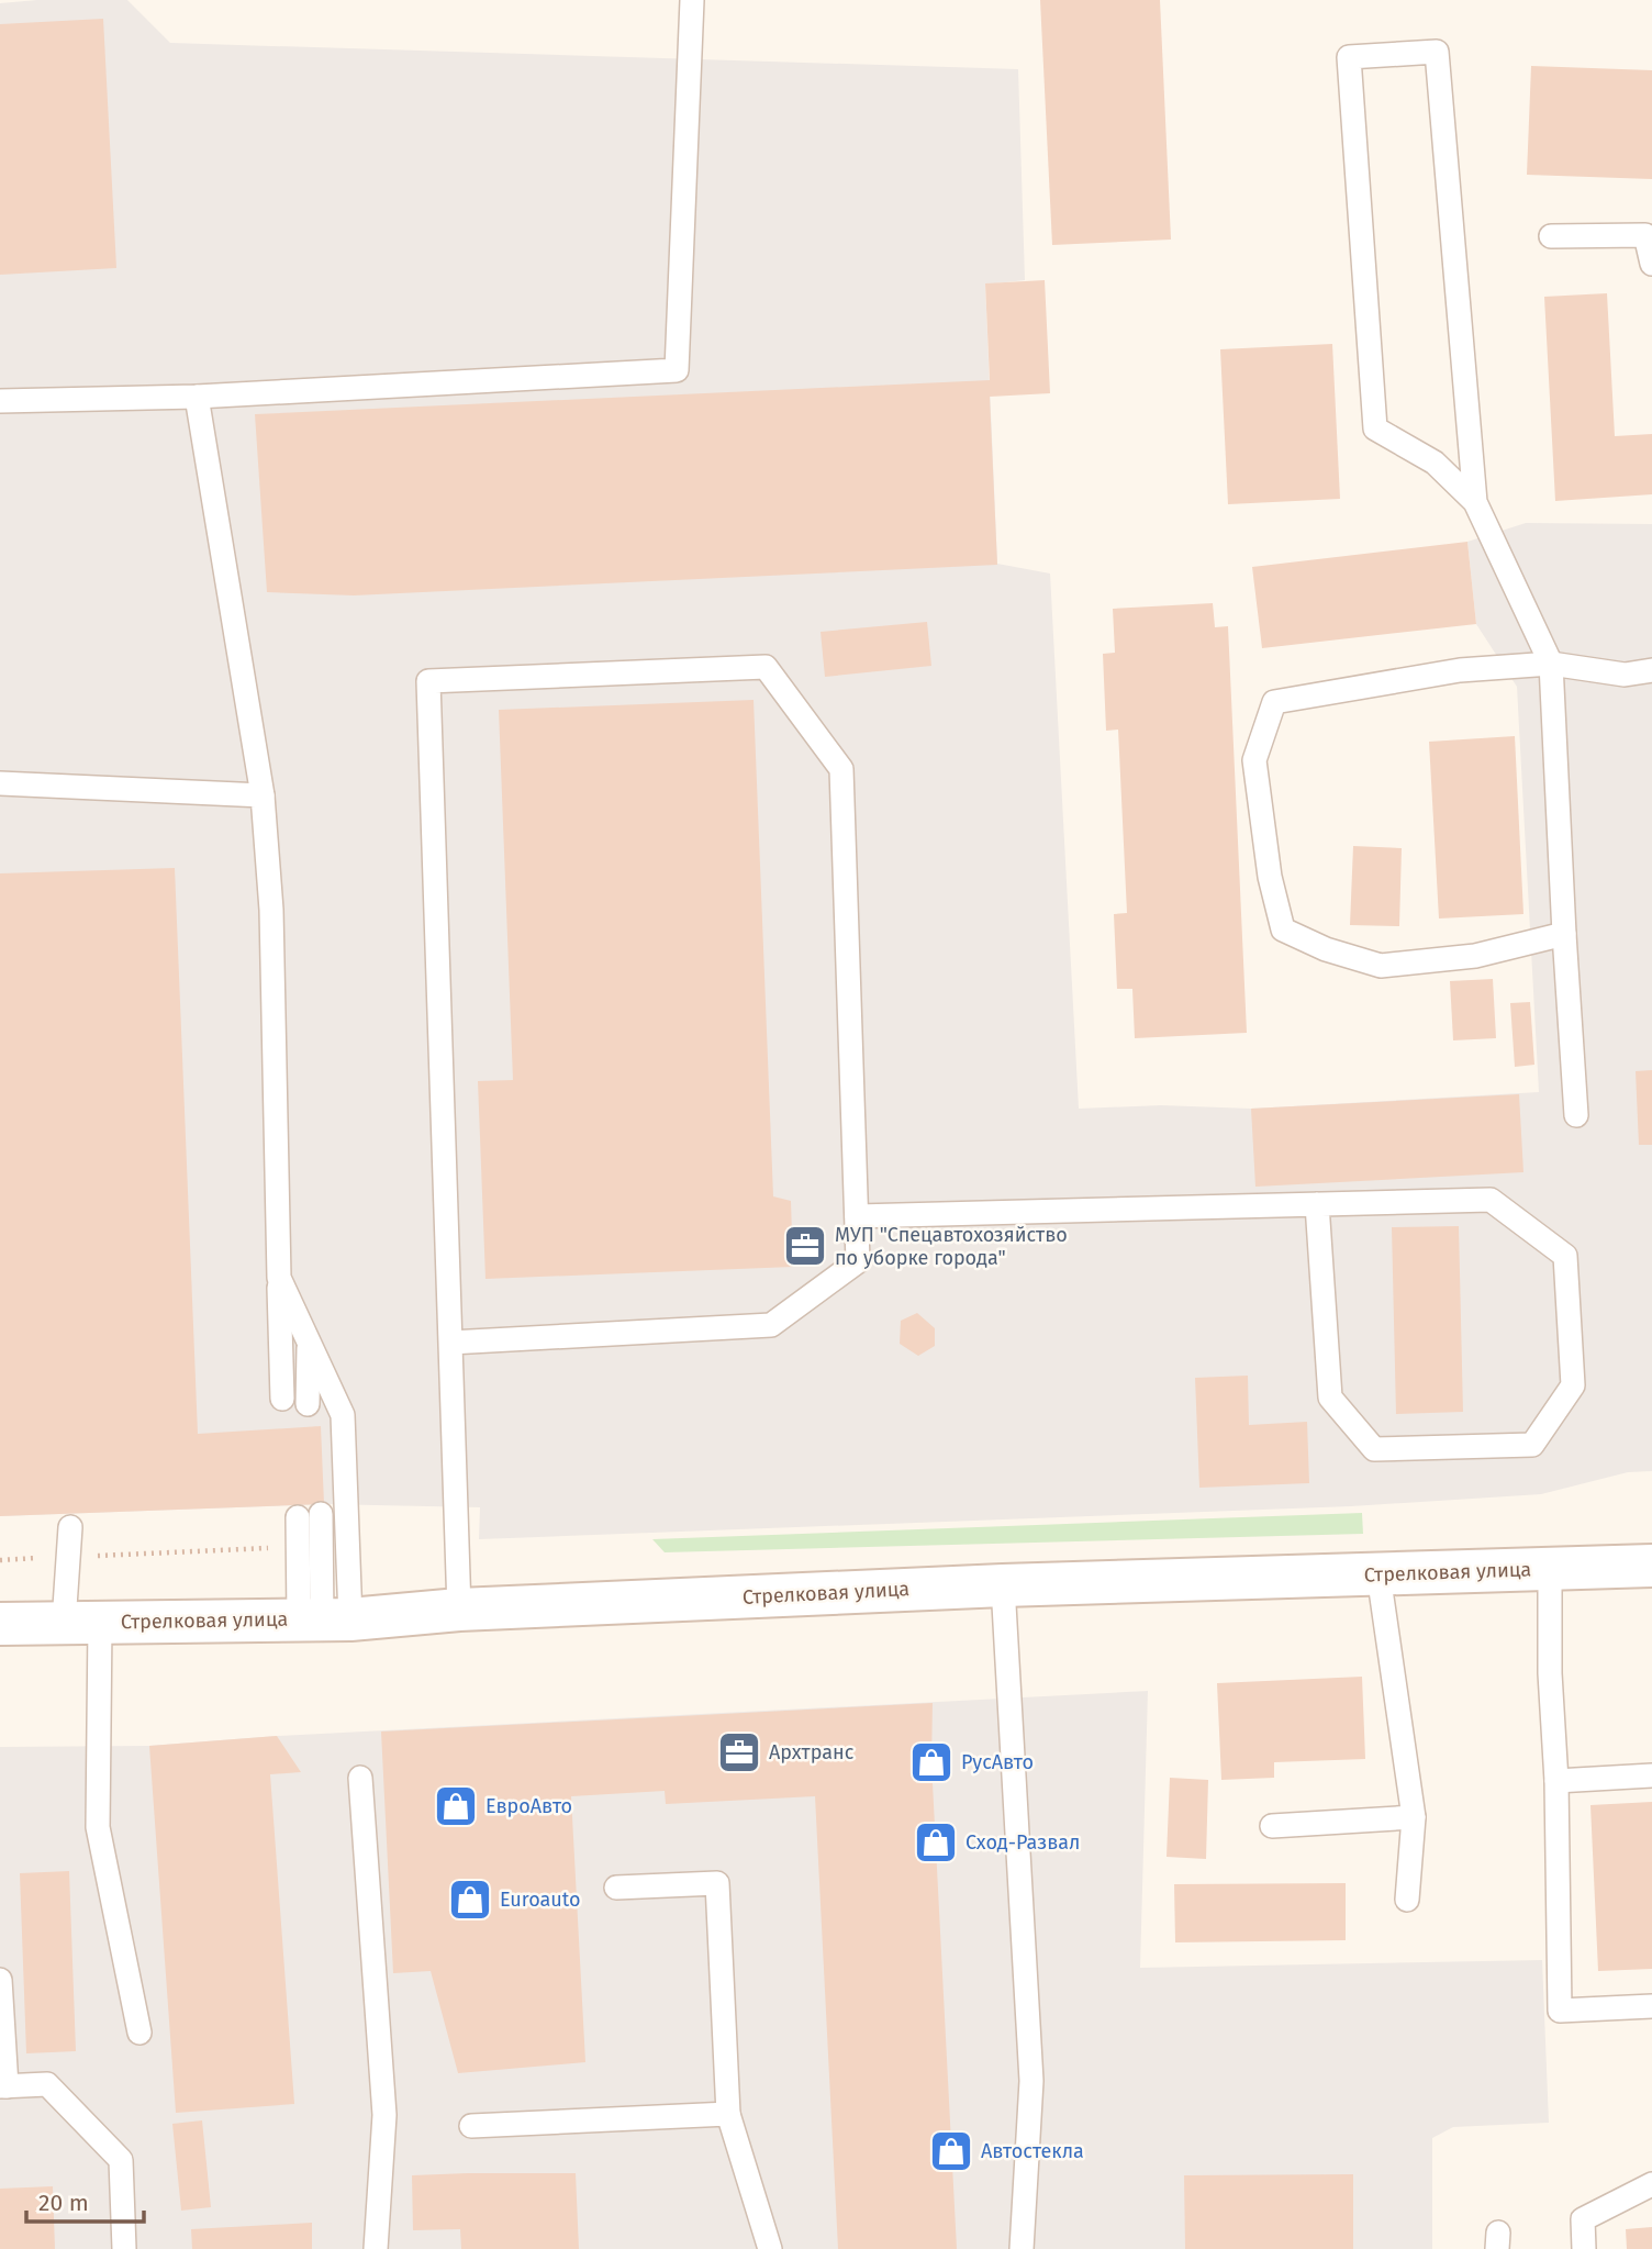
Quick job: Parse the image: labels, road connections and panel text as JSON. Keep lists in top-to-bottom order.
{
  "streets": {
    "street": ["Стрелковая улица"]
  },
  "places": {
    "office": ["МУП \"Спецавтохозяйство по уборке города\"", "Архтранс"],
    "shop": [
      "РусАвто",
      "ЕвроАвто",
      "Сход-Развал",
      "Euroauto",
      "Автостекла"
    ]
  },
  "scale_bar": "20 m"
}
